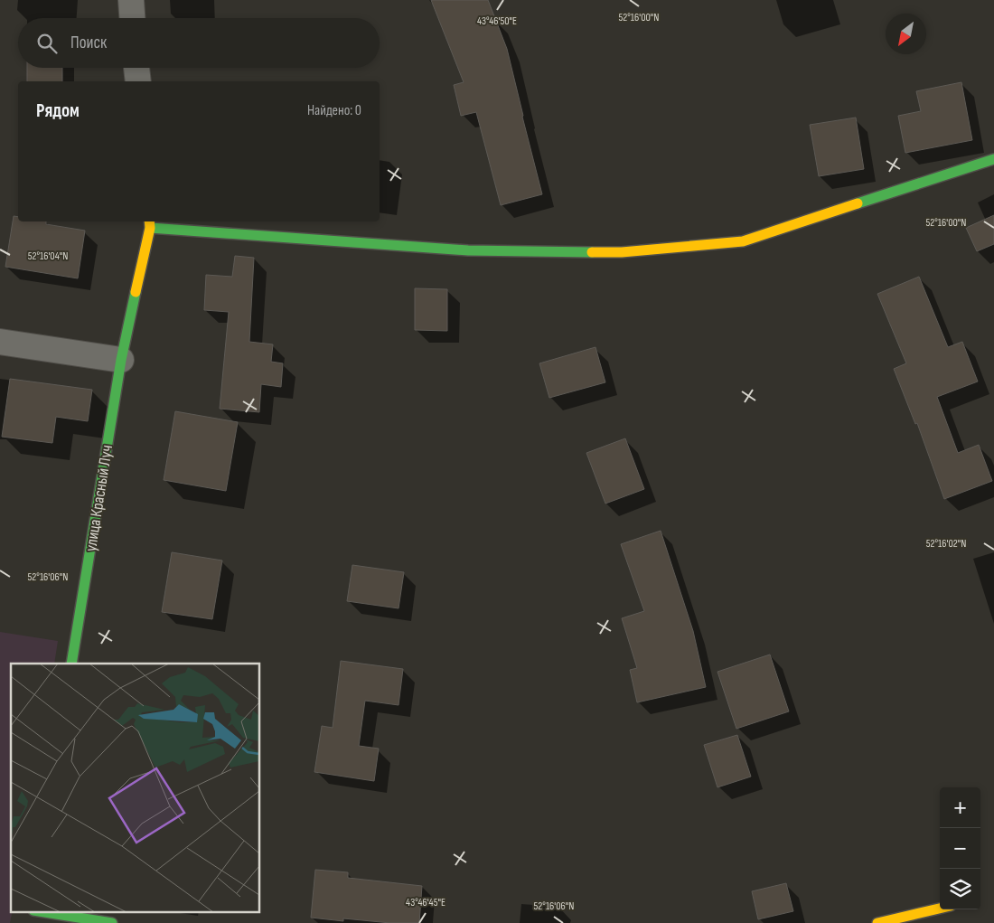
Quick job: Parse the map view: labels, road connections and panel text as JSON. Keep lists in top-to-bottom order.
{
  "streets": {
    "street": ["улица Красный Луч"]
  },
  "north": "bottom left",
  "page": {
    "search": "Поиск",
    "heading": ["Рядом", "Найдено: 0"],
    "map_buttons": ["+", "−"]
  },
  "coordinates": [
    "52°16'00\"N",
    "43°46'50\"E",
    "52°16'04\"N",
    "52°16'02\"N",
    "52°16'06\"N",
    "43°46'45\"E"
  ]
}
